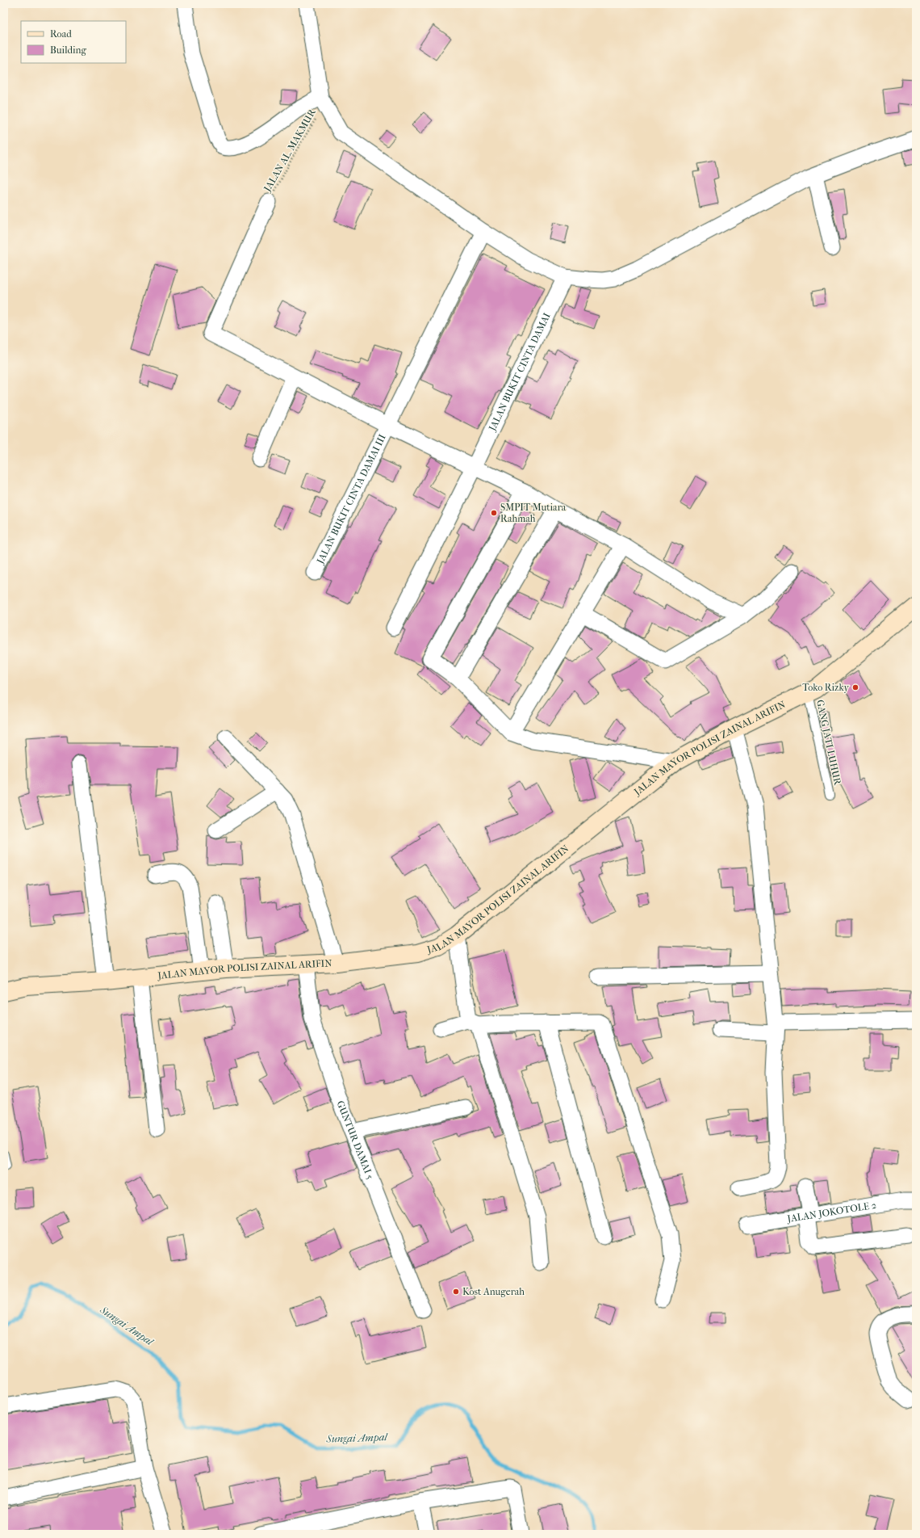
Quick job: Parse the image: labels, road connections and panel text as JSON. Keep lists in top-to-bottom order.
{
  "streets": {
    "main road": ["JALAN MAYOR POLISI ZAINAL ARIFIN"],
    "street": [
      "JALAN BUKIT CINTA DAMAI",
      "JALAN BUKIT CINTA DAMAI III",
      "GUNTUR DAMAI 5",
      "JALAN JOKOTOLE 2"
    ],
    "lane": ["GANG JATI LUHUR"],
    "path": ["JALAN AL. MAKMUR"]
  },
  "crossings": [
    ["GANG JATI LUHUR", "JALAN MAYOR POLISI ZAINAL ARIFIN"],
    ["JALAN MAYOR POLISI ZAINAL ARIFIN", "GUNTUR DAMAI 5"]
  ],
  "water": ["Sungai Ampal"],
  "places": ["SMPIT Mutiara Rahmah", "Toko Rizky", "Kost Anugerah"],
  "legend": ["Road", "Building"]
}
